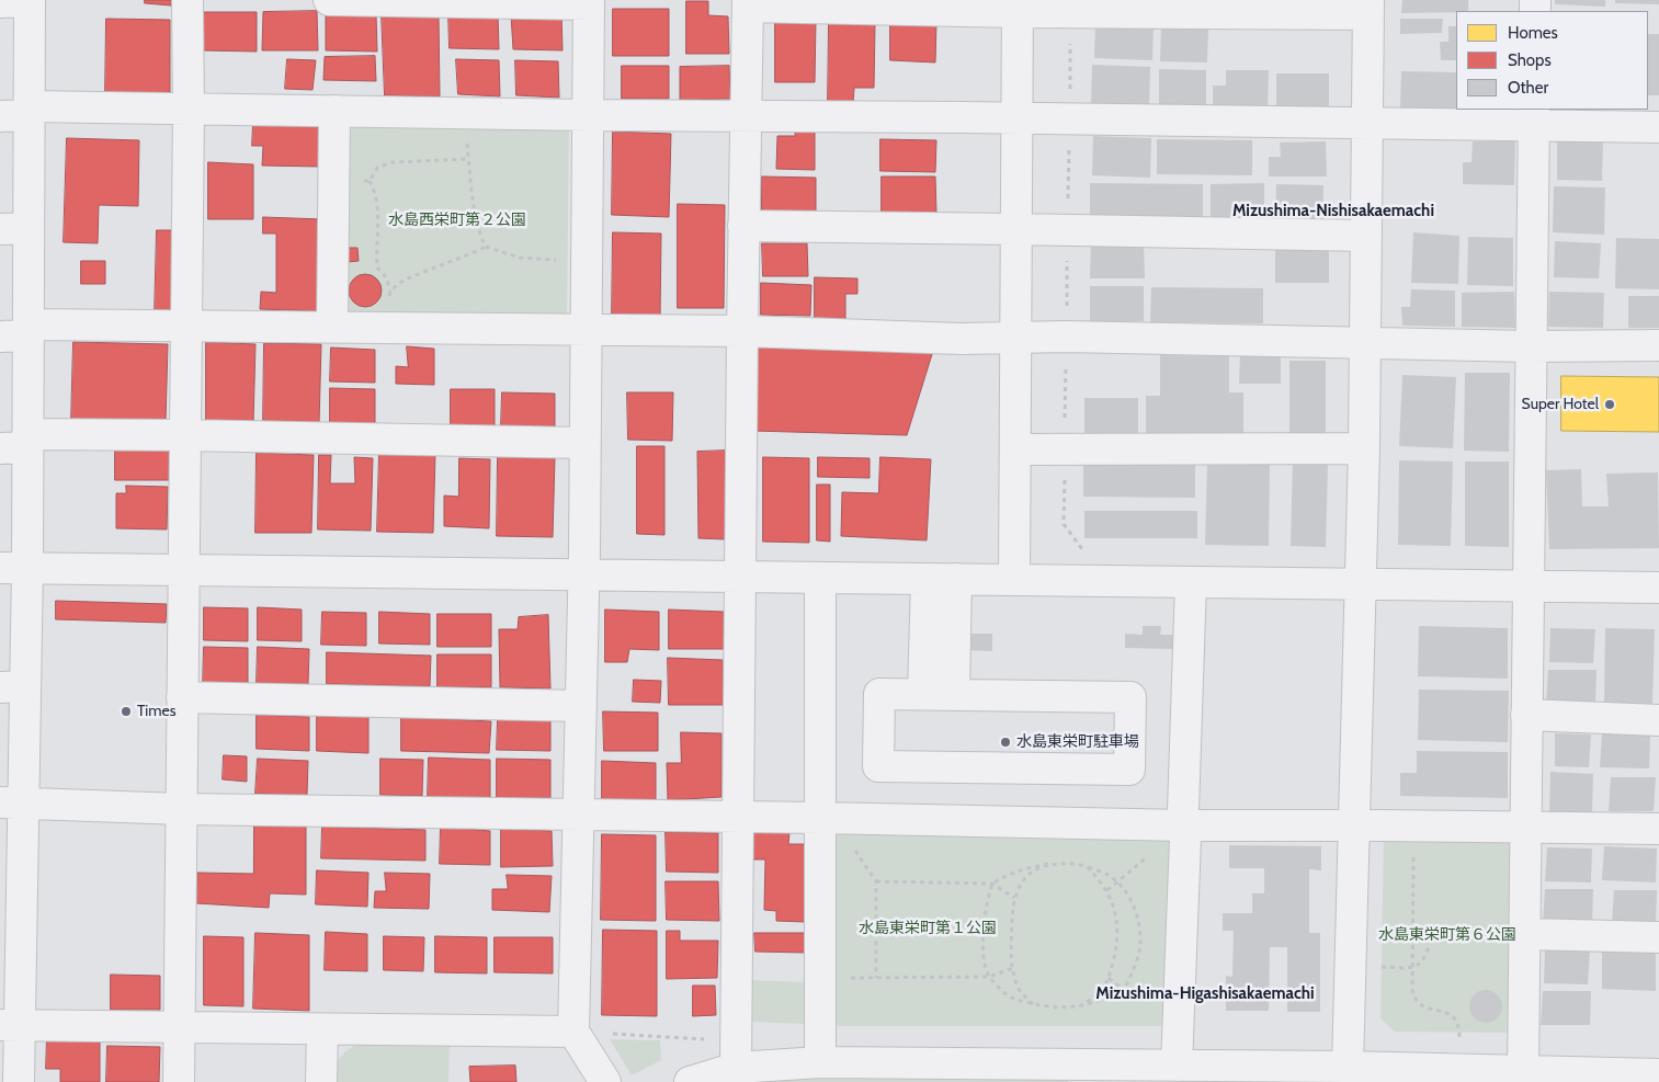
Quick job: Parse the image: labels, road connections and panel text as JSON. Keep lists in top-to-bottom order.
{
  "districts": ["Mizushima-Nishisakaemachi", "Mizushima-Higashisakaemachi"],
  "parks": ["水島西栄町第２公園", "水島東栄町第１公園", "水島東栄町第６公園"],
  "places": ["Super Hotel", "Times", "水島東栄町駐車場"],
  "legend": ["Homes", "Shops", "Other"]
}
